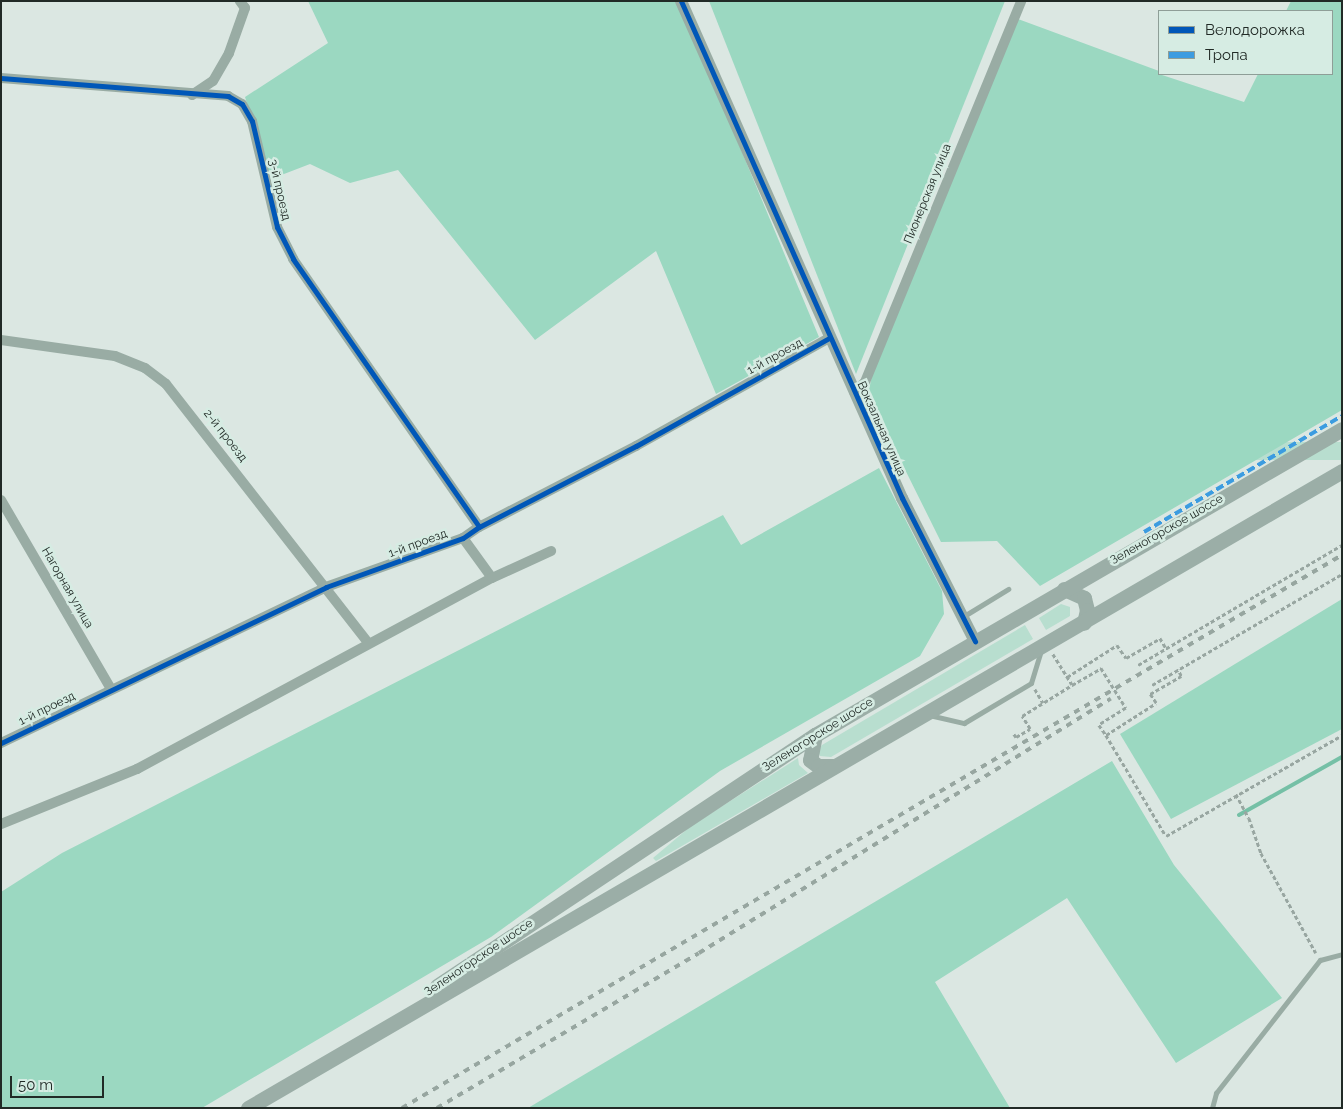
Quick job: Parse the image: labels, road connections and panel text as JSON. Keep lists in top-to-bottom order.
{
  "streets": {
    "main road": ["Зеленогорское шоссе"],
    "street": [
      "3-й проезд",
      "Пионерская улица",
      "1-й проезд",
      "Вокзальная улица",
      "2-й проезд",
      "Нагорная улица"
    ]
  },
  "crossings": [
    ["3-й проезд", "1-й проезд"],
    ["Пионерская улица", "Вокзальная улица"],
    ["1-й проезд", "Вокзальная улица"],
    ["1-й проезд", "2-й проезд"],
    ["1-й проезд", "Нагорная улица"],
    ["Вокзальная улица", "Зеленогорское шоссе"]
  ],
  "legend": ["Велодорожка", "Тропа"],
  "scale_bar": "50 m"
}
